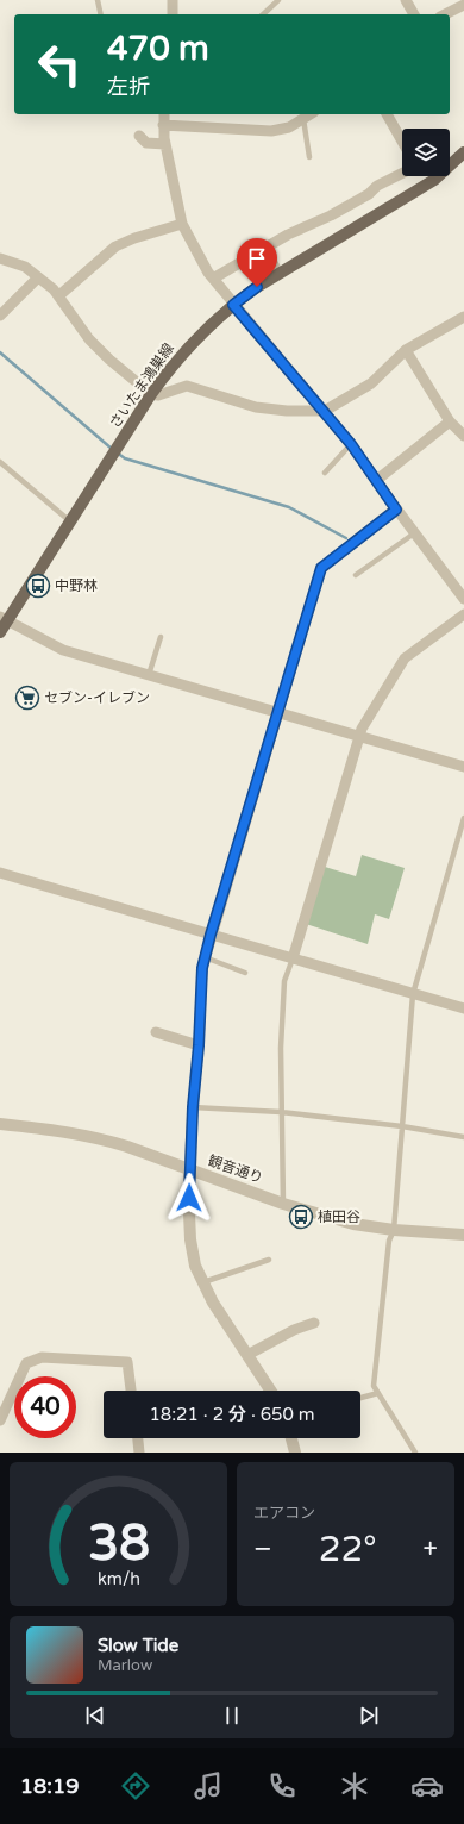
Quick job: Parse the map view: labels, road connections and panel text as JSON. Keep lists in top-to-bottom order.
{
  "streets": {
    "main road": ["さいたま鴻巣線"],
    "street": ["観音通り"]
  },
  "places": {
    "bus stop": ["中野林", "植田谷"],
    "supermarket": ["セブン-イレブン"]
  },
  "page": {
    "turn": ["470 m", "左折"],
    "limit": "40",
    "trip": "18:21 · 2 分 · 650 m",
    "tile": "エアコン",
    "heat": ["−", "22°", "+"],
    "song": ["Slow Tide", "Marlow"],
    "tabs": "18:19",
    "gauge": ["38", "km/h"]
  }
}
